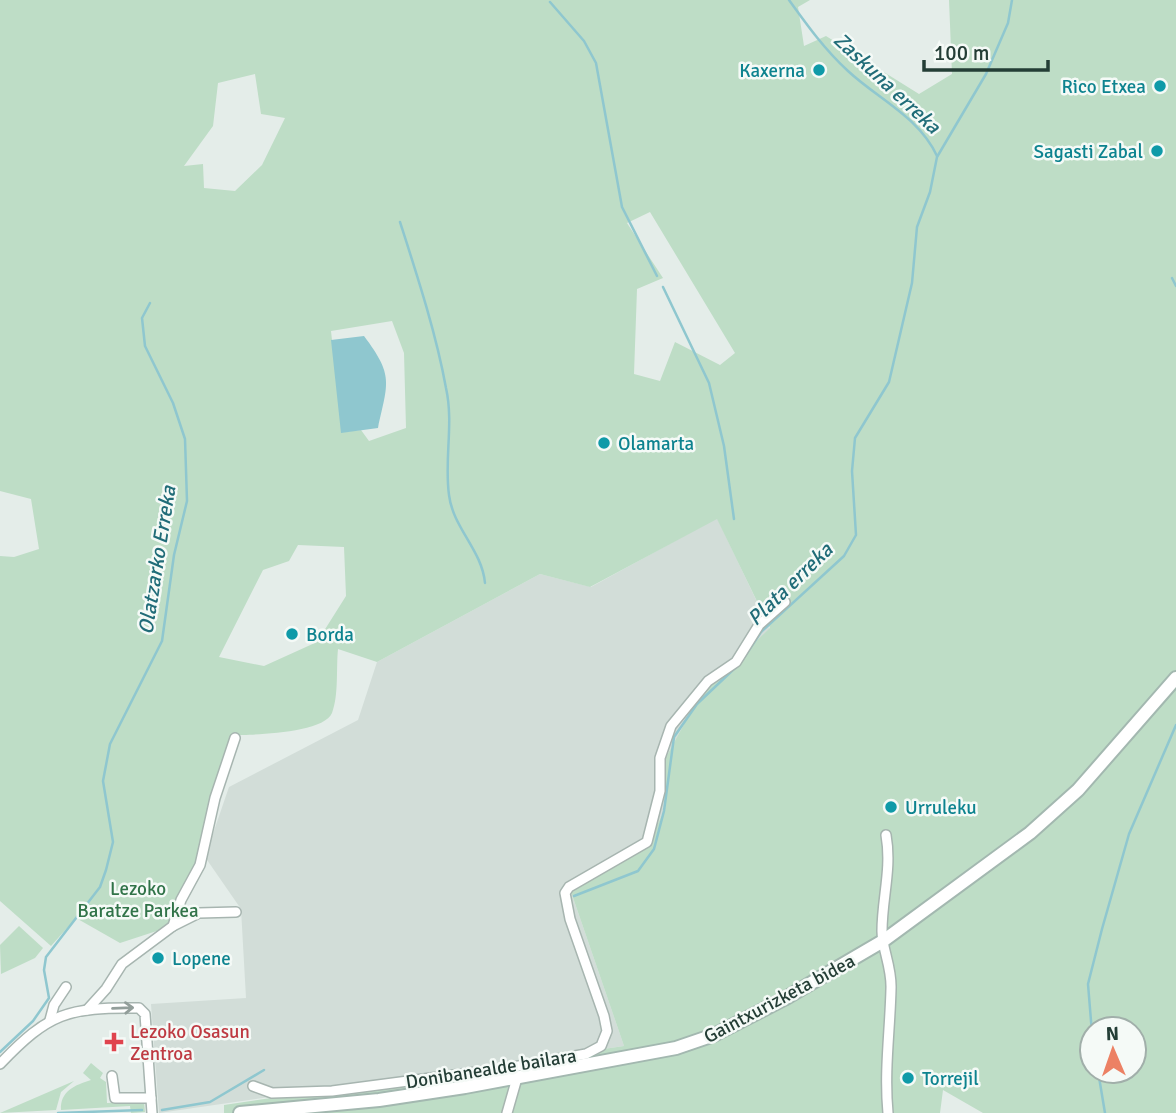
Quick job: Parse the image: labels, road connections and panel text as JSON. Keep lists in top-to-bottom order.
{
  "streets": {
    "main road": ["Gaintxurizketa bidea"],
    "street": ["Donibanealde bailara"]
  },
  "water": ["Zaskuna erreka", "Olatzarko Erreka", "Plata erreka"],
  "parks": ["Lezoko Baratze Parkea"],
  "places": {
    "other": [
      "Kaxerna",
      "Rico Etxea",
      "Sagasti Zabal",
      "Olamarta",
      "Borda",
      "Urruleku",
      "Lopene",
      "Torrejil"
    ],
    "health": ["Lezoko Osasun Zentroa"]
  },
  "scale_bar": "100 m",
  "north": "top"
}
